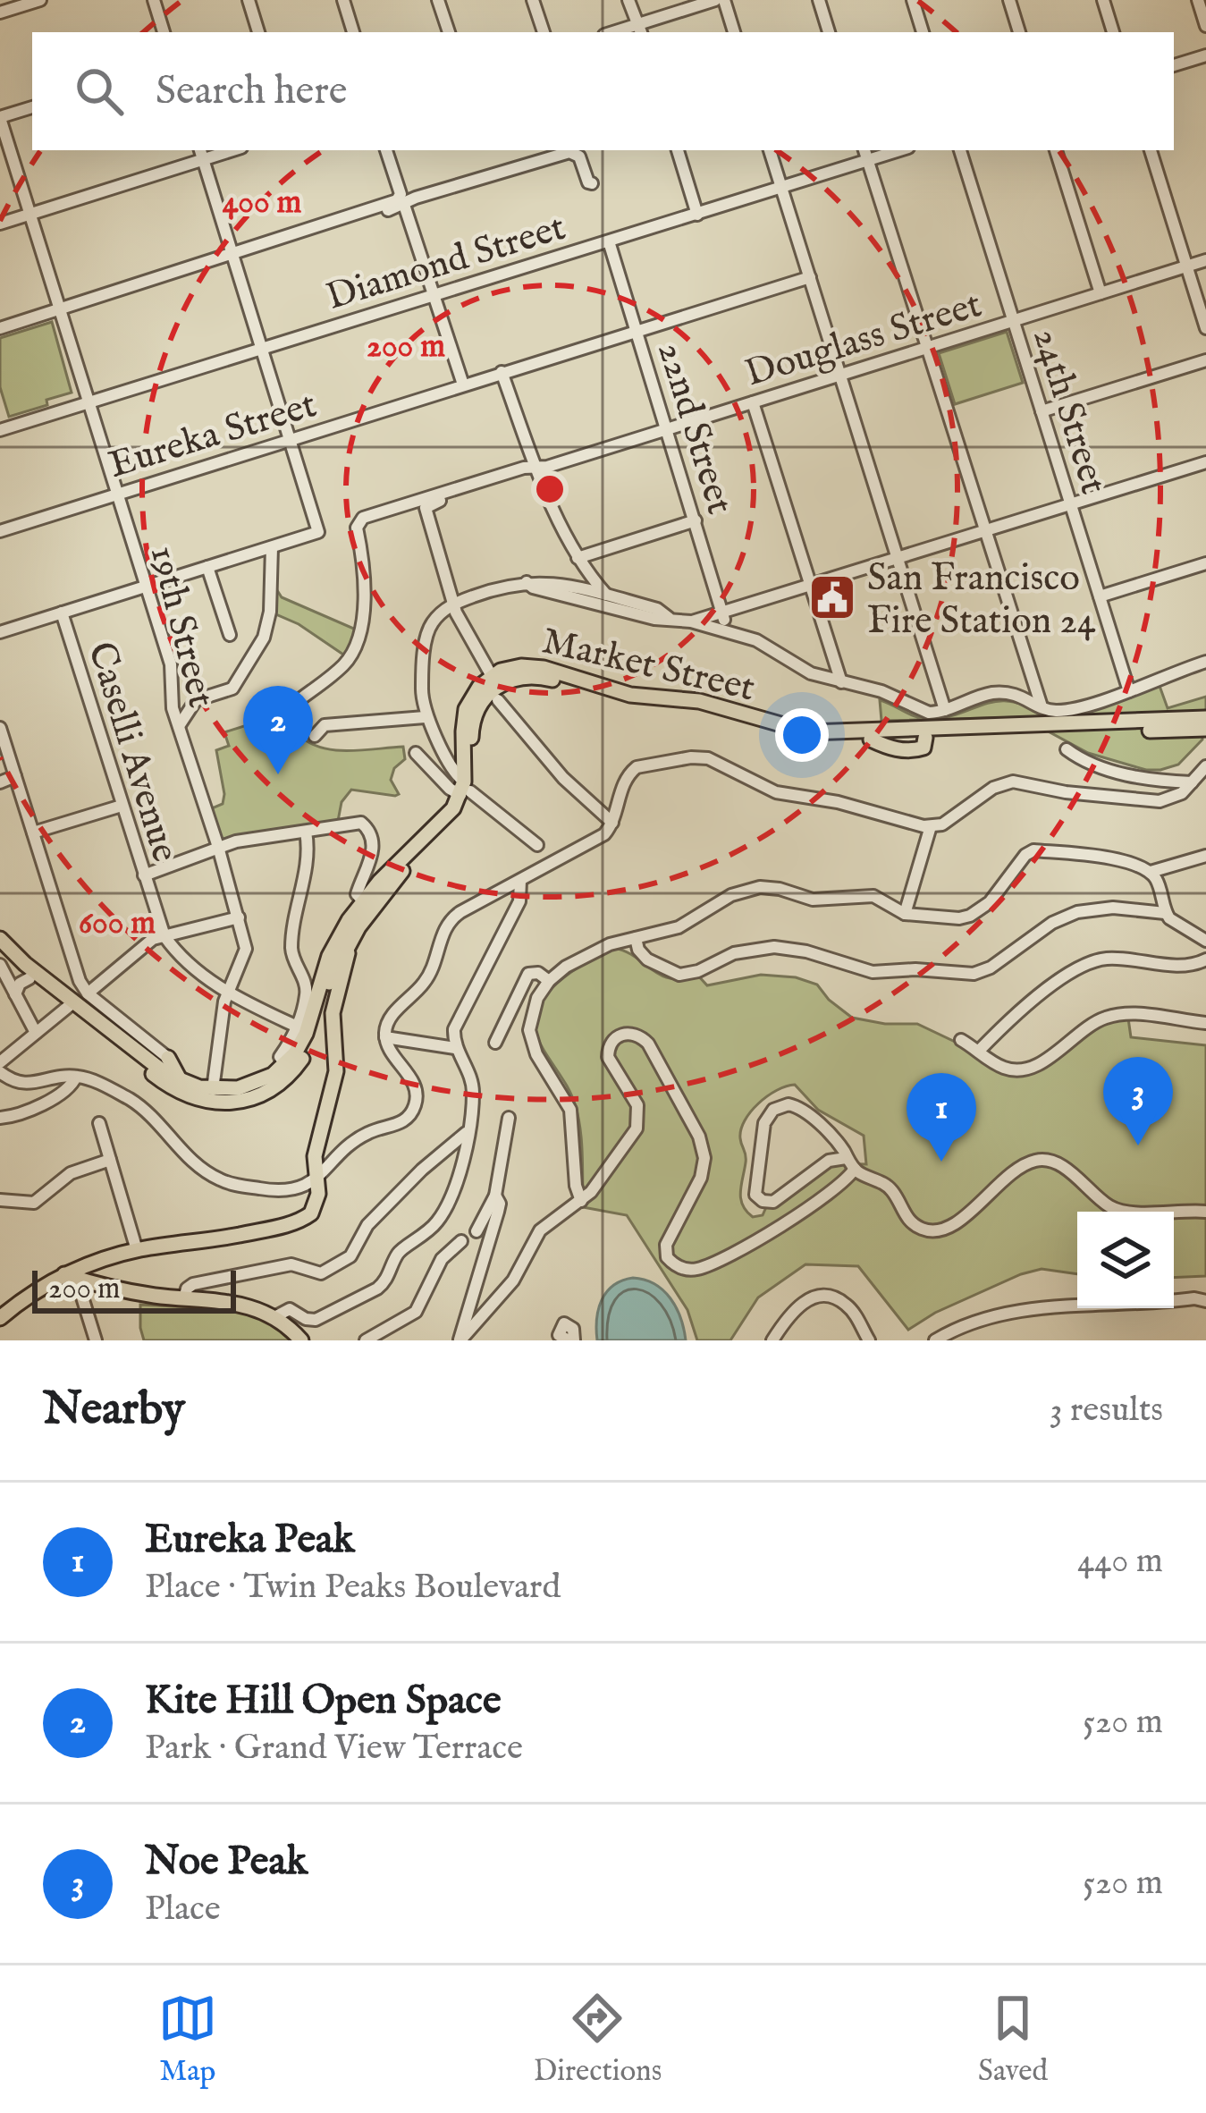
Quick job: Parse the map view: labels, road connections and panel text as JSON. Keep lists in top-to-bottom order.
{
  "streets": {
    "main road": ["Market Street"],
    "street": [
      "Diamond Street",
      "Douglass Street",
      "24th Street",
      "22nd Street",
      "Eureka Street",
      "19th Street",
      "Caselli Avenue"
    ]
  },
  "crossings": [
    ["Diamond Street", "22nd Street"],
    ["Diamond Street", "19th Street"],
    ["Douglass Street", "24th Street"],
    ["Douglass Street", "22nd Street"],
    ["22nd Street", "Eureka Street"],
    ["Eureka Street", "19th Street"],
    ["19th Street", "Caselli Avenue"]
  ],
  "places": {
    "public building": ["San Francisco Fire Station 24"]
  },
  "scale_bar": "200 m",
  "page": {
    "search": "Search here",
    "pins": ["2", "3", "1"],
    "scale": "200 m",
    "heading": ["Nearby", "3 results"],
    "list": [
      {
        "mark": "1",
        "name": "Eureka Peak",
        "note": "Place · Twin Peaks Boulevard",
        "value": "440 m"
      },
      {
        "mark": "2",
        "name": "Kite Hill Open Space",
        "note": "Park · Grand View Terrace",
        "value": "520 m"
      },
      {
        "mark": "3",
        "name": "Noe Peak",
        "note": "Place",
        "value": "520 m"
      }
    ],
    "nav": ["Map", "Directions", "Saved"]
  },
  "rings": ["400 m", "200 m", "600 m"]
}
